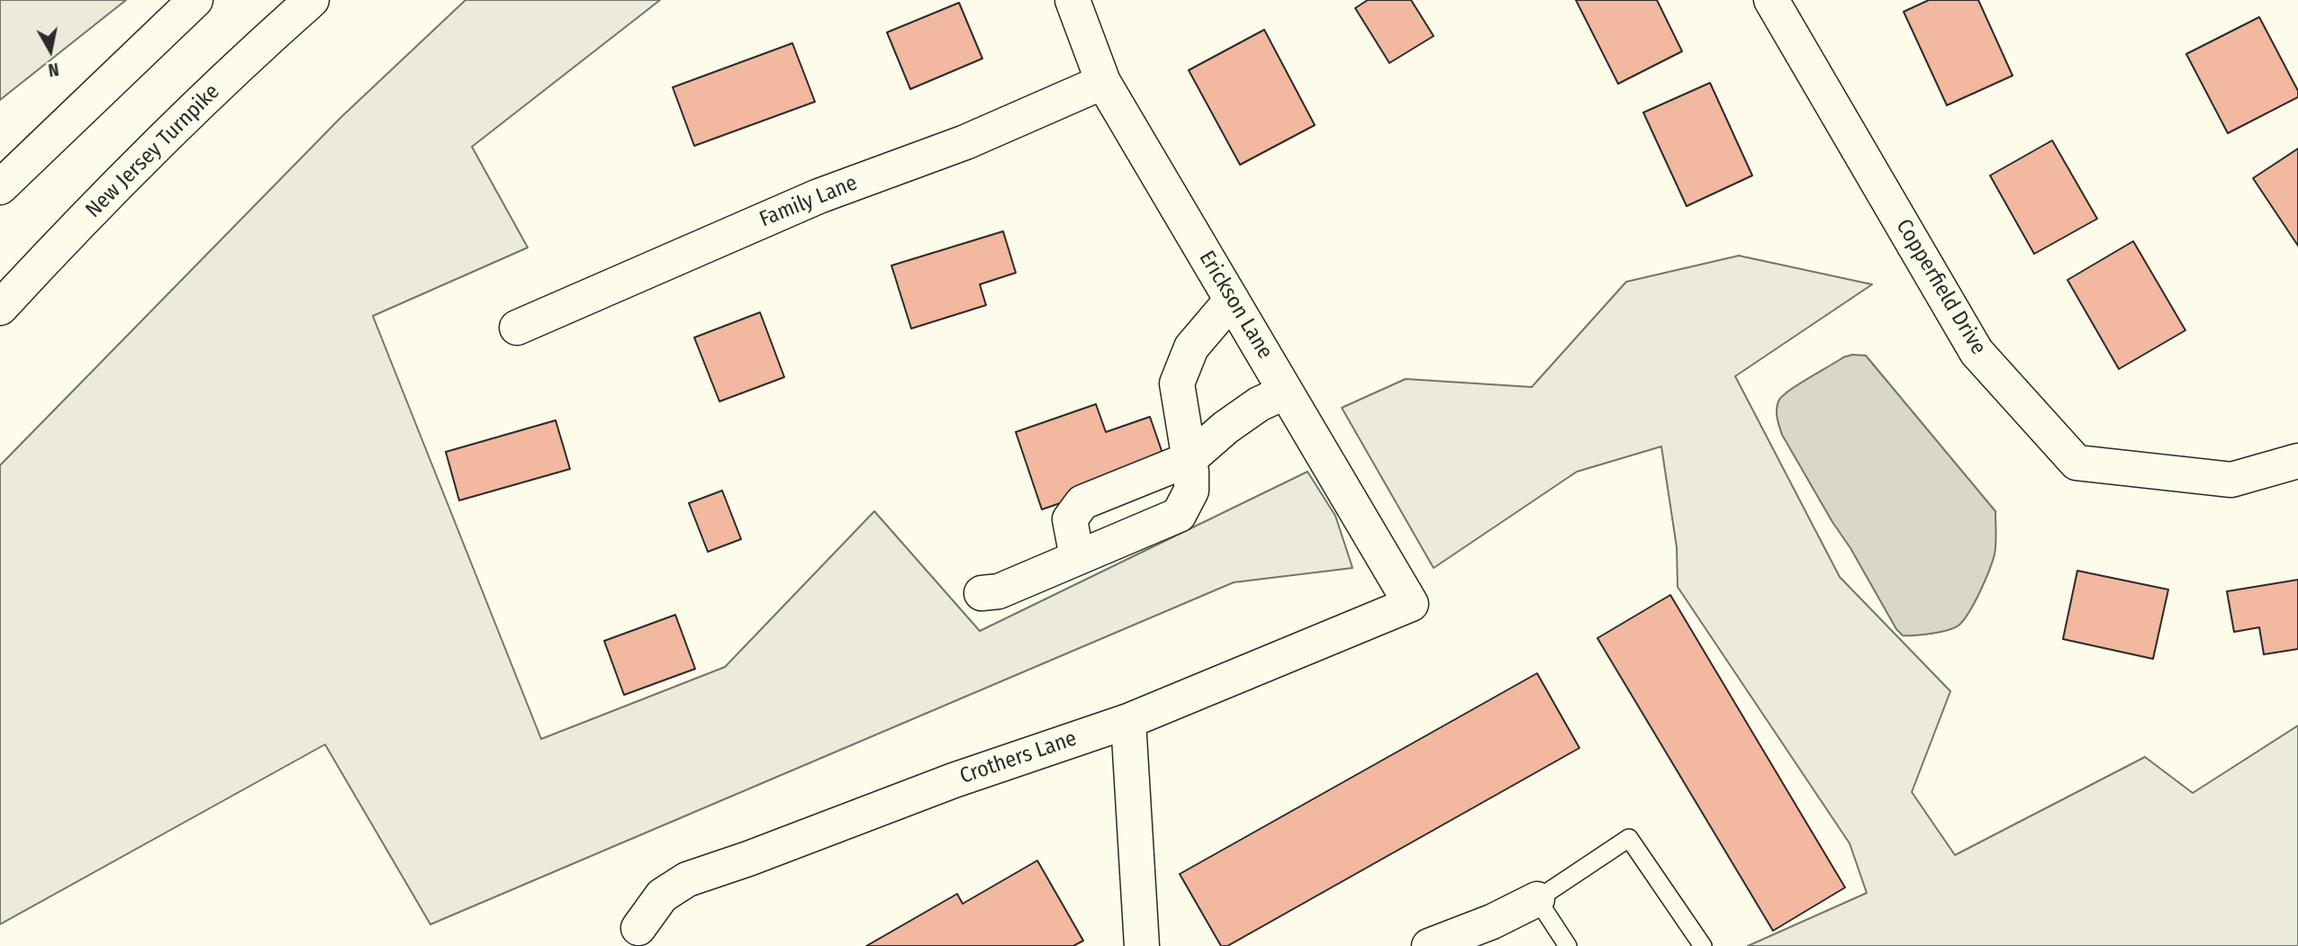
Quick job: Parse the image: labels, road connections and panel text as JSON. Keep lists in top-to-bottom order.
{
  "streets": {
    "main road": [
      "New Jersey Turnpike",
      "Family Lane",
      "Copperfield Drive",
      "Erickson Lane",
      "Crothers Lane"
    ]
  },
  "crossings": [
    ["Family Lane", "Erickson Lane"],
    ["Erickson Lane", "Crothers Lane"]
  ],
  "north": "bottom"
}
